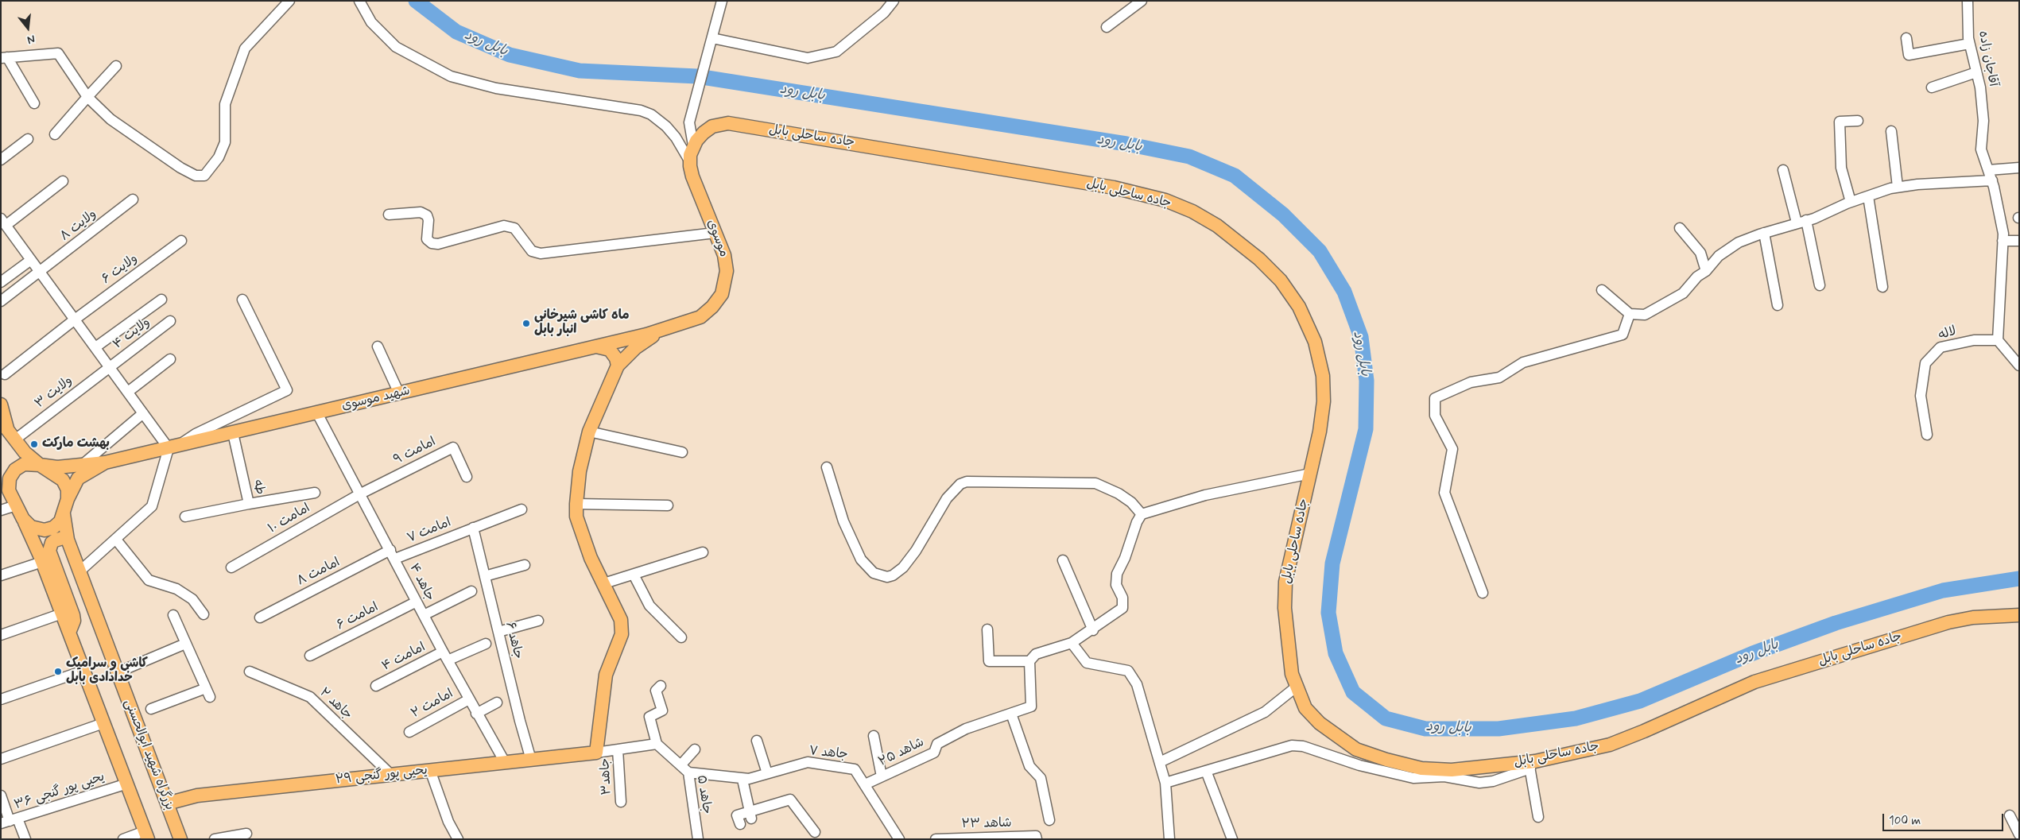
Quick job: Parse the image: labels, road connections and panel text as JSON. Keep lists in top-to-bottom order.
{
  "streets": {
    "main road": [
      "جاده ساحلی بابل",
      "موسوی",
      "شهید موسوی",
      "بزرگراه شهید ابوالحسنی",
      "یحیی پور گنجی ۲۹"
    ],
    "street": [
      "آقاجان زاده",
      "ولایت ۸",
      "ولایت ۶",
      "ولایت ۴",
      "لاله",
      "ولایت ۳",
      "امامت ۹",
      "طه",
      "امامت ۱۰",
      "امامت ۷",
      "امامت ۸",
      "جاهد ۴",
      "امامت ۶",
      "جاهد ۶",
      "امامت ۴",
      "جاهد ۲",
      "امامت ۲",
      "شاهد ۲۵",
      "جاهد ۷",
      "جاهد۳",
      "یحیی پور گنجی ۳۶",
      "جاهد ۵",
      "شاهد ۲۳"
    ]
  },
  "crossings": [
    ["آقاجان زاده", "لاله"],
    ["جاده ساحلی بابل", "موسوی"],
    ["موسوی", "شهید موسوی"],
    ["ولایت ۴", "ولایت ۳"],
    ["شهید موسوی", "طه"],
    ["شهید موسوی", "جاهد ۴"],
    ["شهید موسوی", "بزرگراه شهید ابوالحسنی"],
    ["امامت ۹", "امامت ۱۰"],
    ["امامت ۹", "جاهد ۴"],
    ["امامت ۱۰", "جاهد ۴"],
    ["امامت ۷", "امامت ۸"],
    ["امامت ۷", "جاهد ۴"],
    ["امامت ۷", "جاهد ۶"],
    ["امامت ۸", "جاهد ۴"],
    ["جاهد ۴", "امامت ۶"],
    ["جاهد ۴", "امامت ۴"],
    ["جاهد ۴", "امامت ۲"],
    ["جاهد ۴", "یحیی پور گنجی ۲۹"],
    ["جاهد ۶", "یحیی پور گنجی ۲۹"],
    ["جاهد ۲", "یحیی پور گنجی ۲۹"],
    ["شاهد ۲۵", "جاهد ۷"],
    ["جاهد ۷", "جاهد ۵"],
    ["بزرگراه شهید ابوالحسنی", "یحیی پور گنجی ۲۹"]
  ],
  "water": ["بابل رود"],
  "places": ["ماه کاشی شیرخانی انبار بابل", "بهشت مارکت", "کاشی و سرامیک خدادادی بابل"],
  "scale_bar": "100 m",
  "north": "bottom"
}
